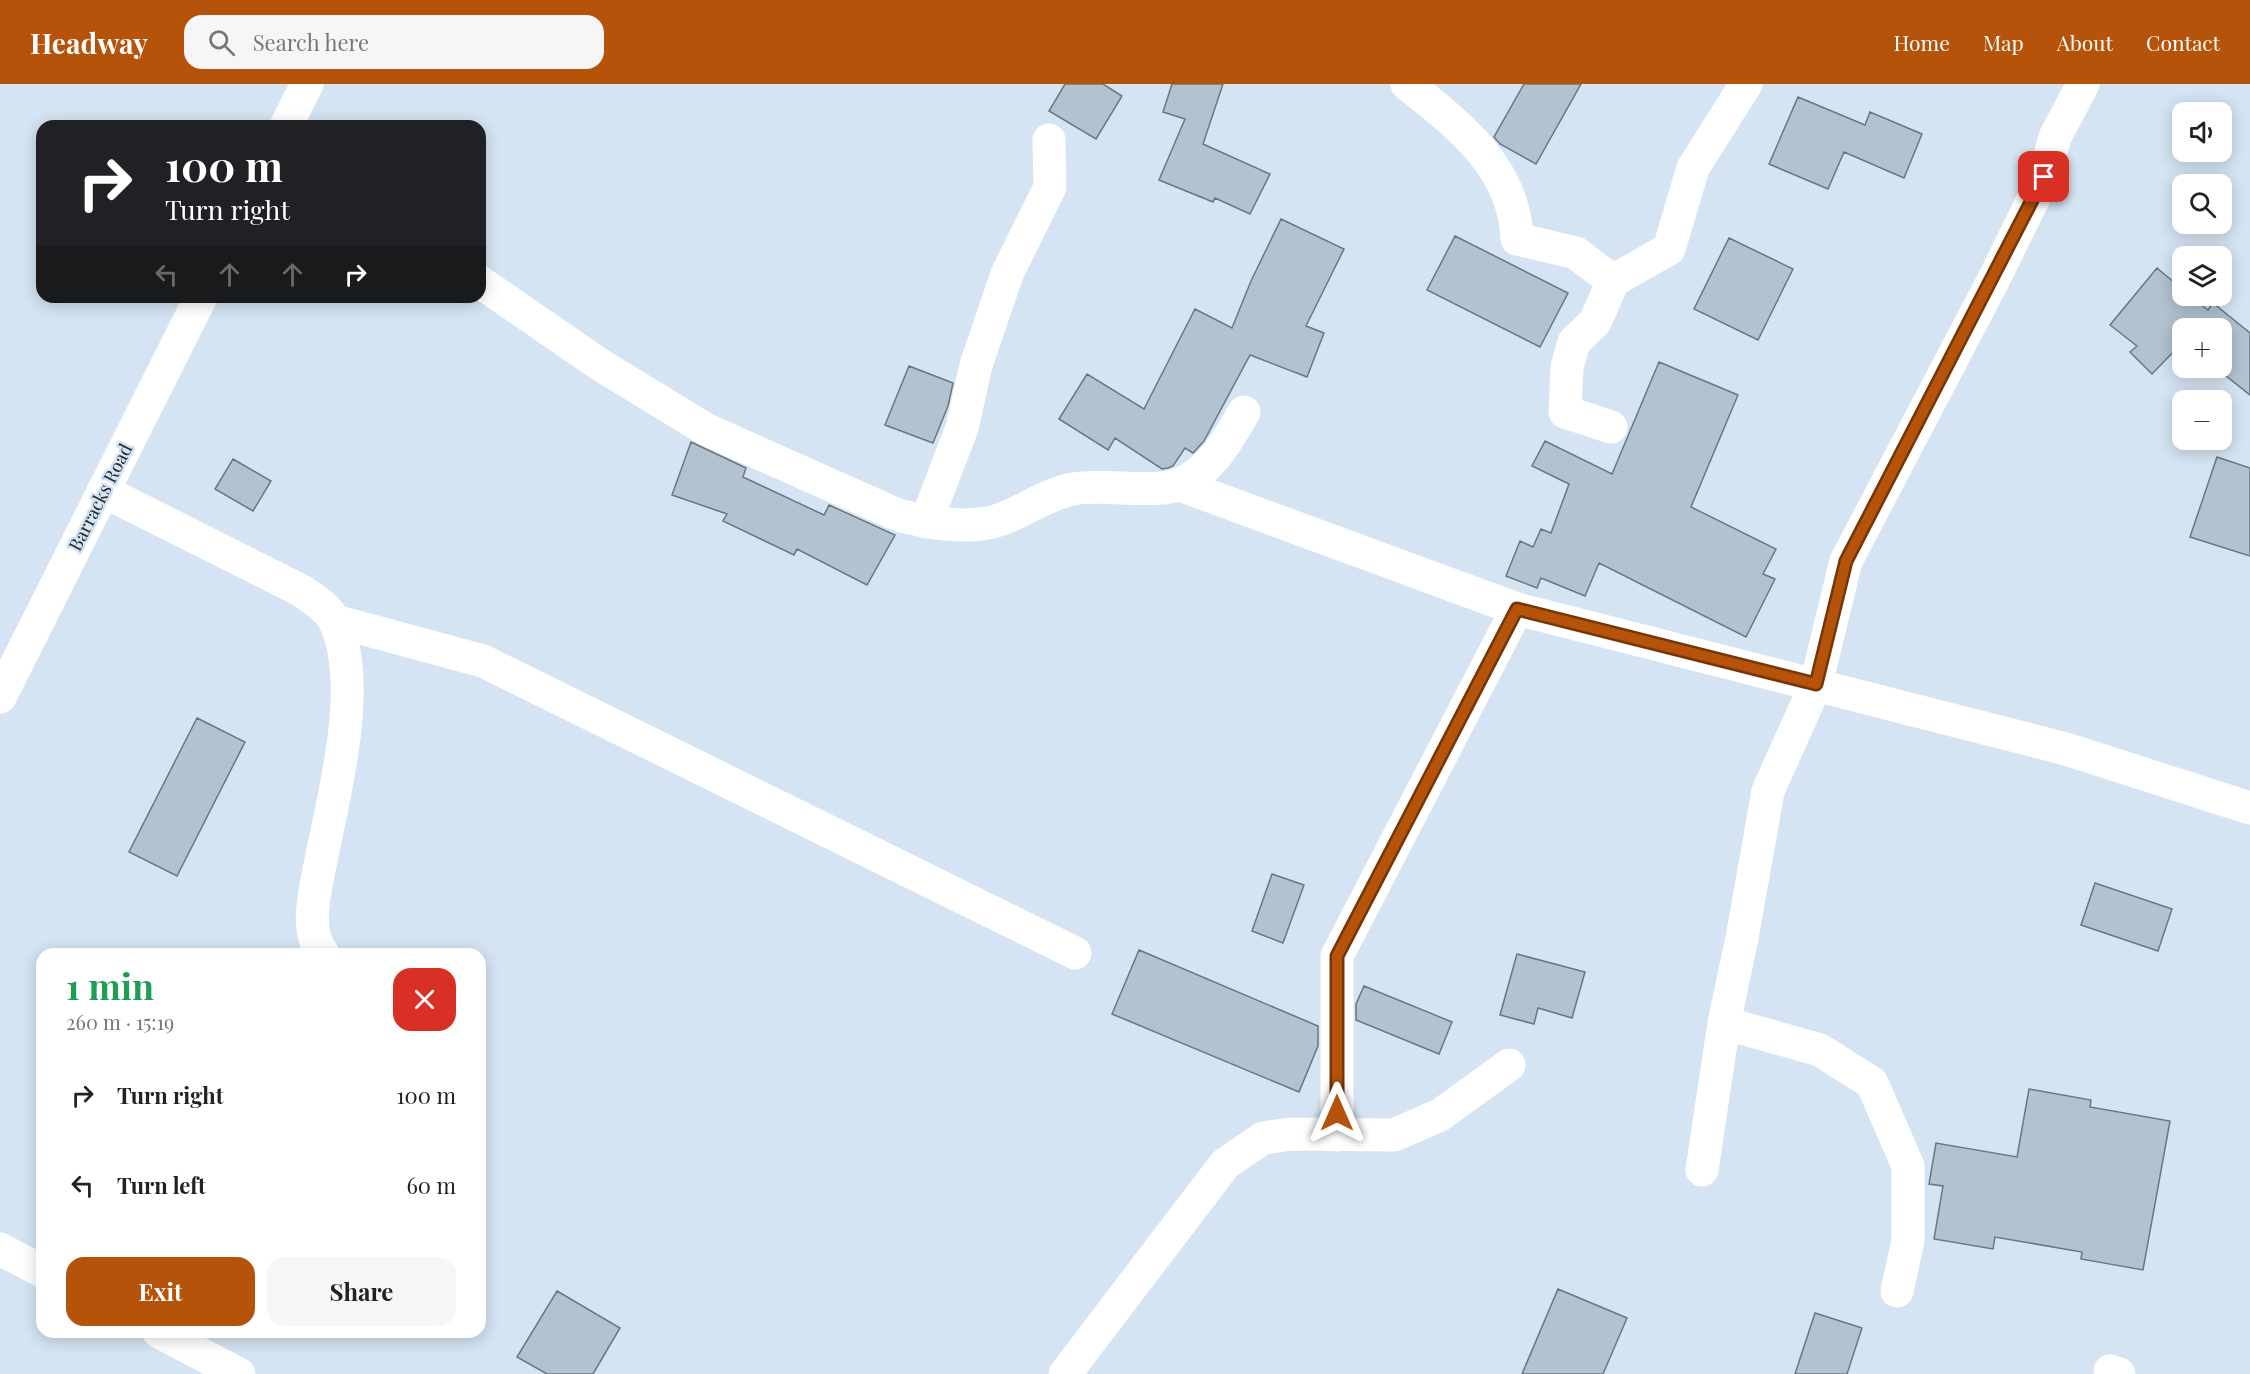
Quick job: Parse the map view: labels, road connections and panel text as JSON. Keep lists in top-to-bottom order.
{
  "streets": {
    "street": ["Barracks Road"]
  },
  "page": {
    "header": "Headway",
    "search": "Search here",
    "nav": [
      "Home",
      "Map",
      "About",
      "Contact"
    ],
    "map_buttons": ["+", "−"],
    "turn": ["100 m", "Turn right"],
    "heading": ["1 min", "260 m · 15:19"],
    "list": [
      {
        "name": "Turn right",
        "value": "100 m"
      },
      {
        "name": "Turn left",
        "value": "60 m"
      }
    ],
    "buttons": ["Exit", "Share"]
  }
}
